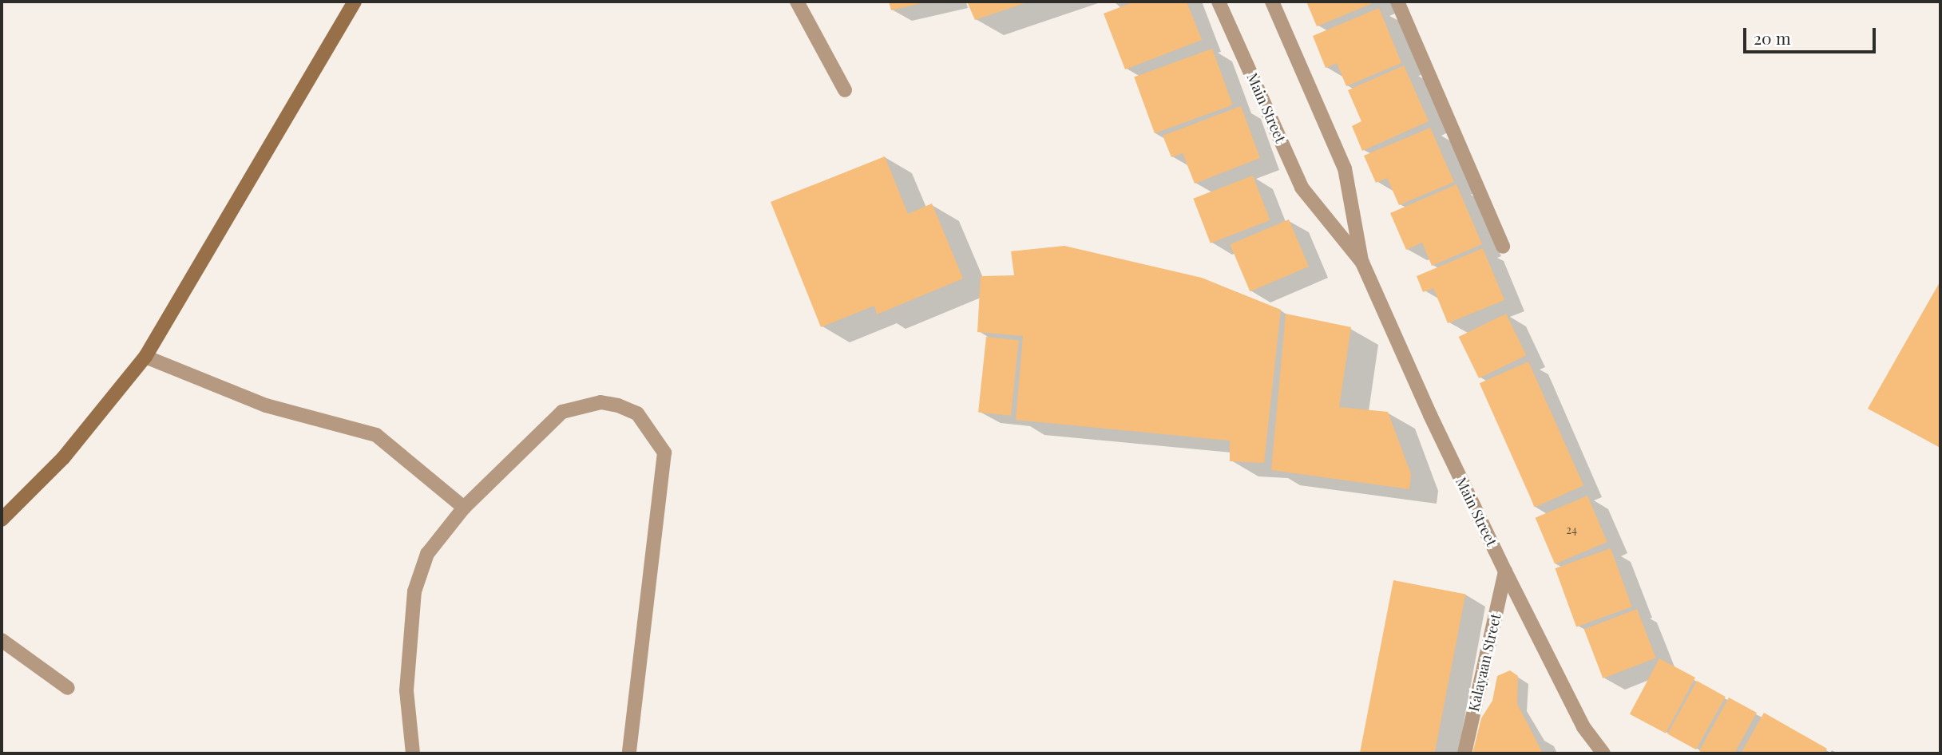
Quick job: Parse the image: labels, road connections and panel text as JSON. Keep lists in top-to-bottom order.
{
  "streets": {
    "street": ["Main Street", "Kalayaan Street"]
  },
  "crossings": [
    ["Main Street", "Kalayaan Street"]
  ],
  "house_numbers": ["24"],
  "scale_bar": "20 m"
}
